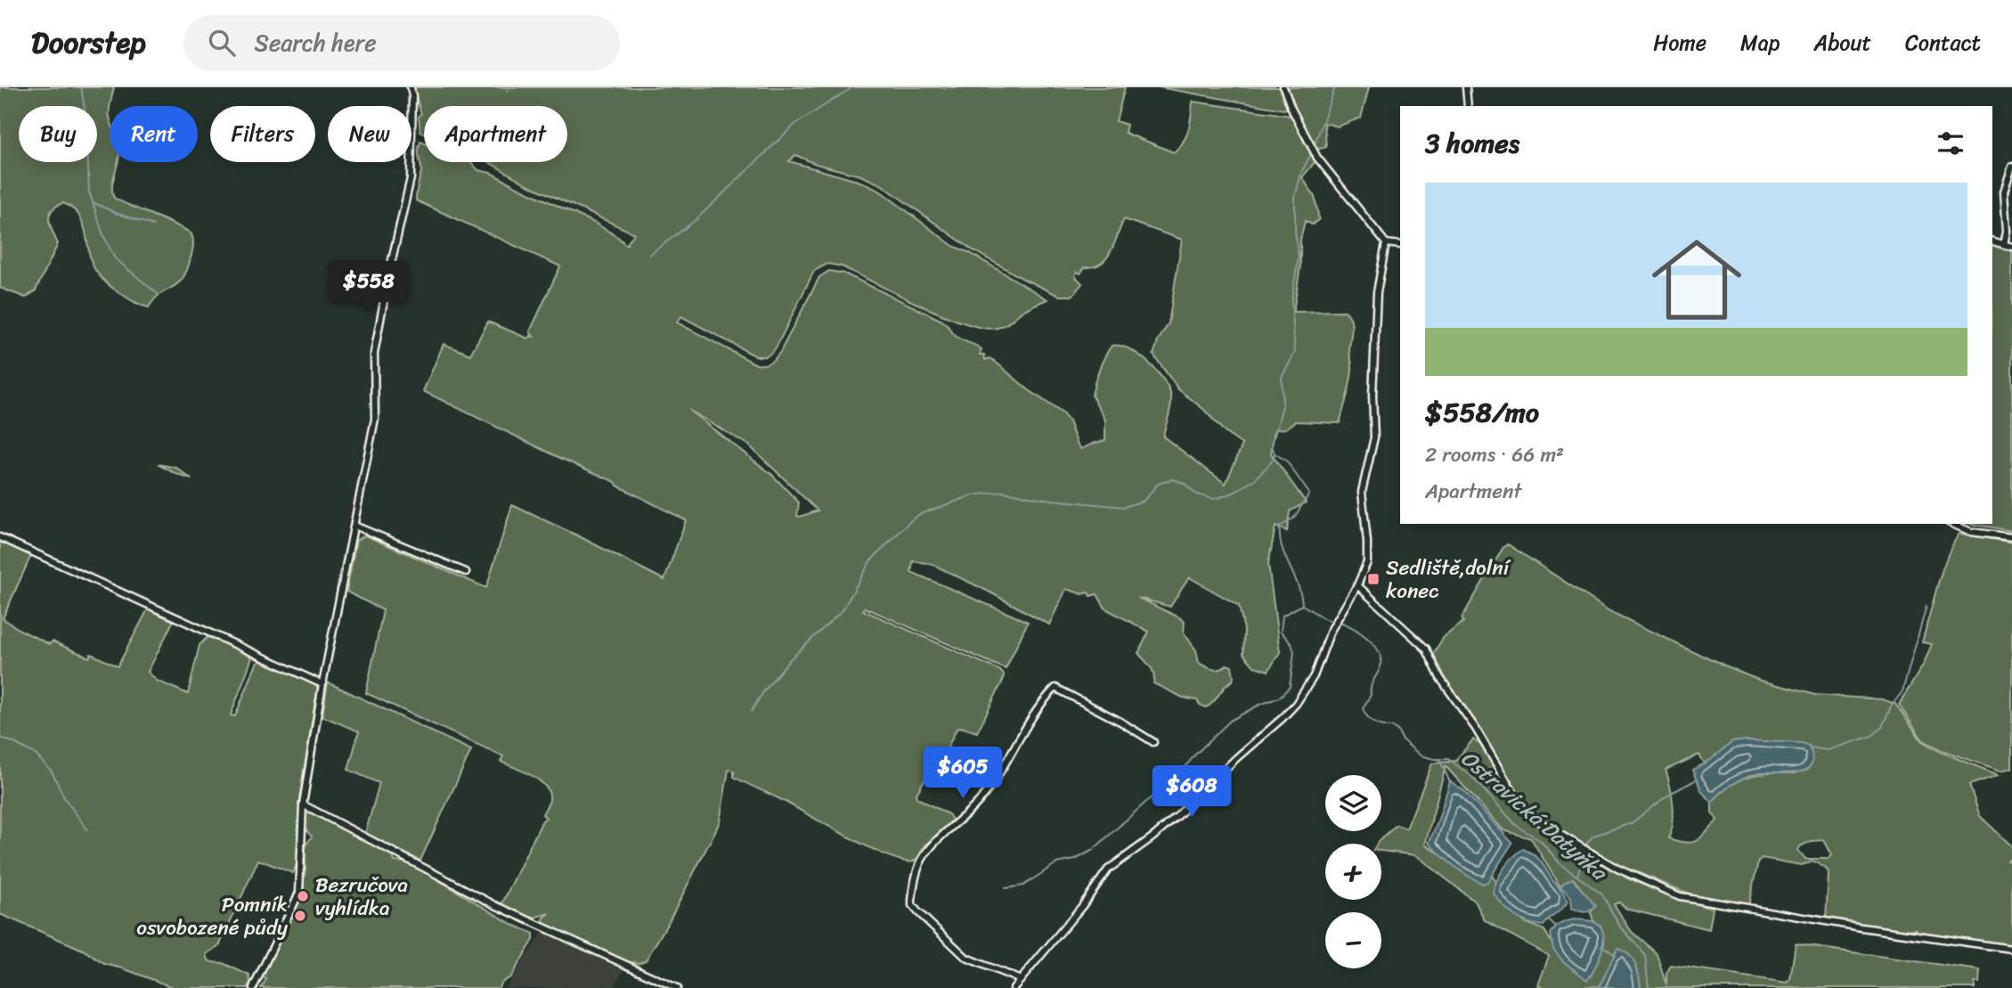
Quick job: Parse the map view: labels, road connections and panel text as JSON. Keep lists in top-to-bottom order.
{
  "water": ["Ostravická Datyňka"],
  "places": {
    "transit": ["Sedliště,dolní konec"],
    "other": ["Bezručova vyhlídka", "Pomník osvobozené půdy"]
  },
  "page": {
    "header": "Doorstep",
    "search": "Search here",
    "nav": [
      "Home",
      "Map",
      "About",
      "Contact"
    ],
    "chip": [
      "Buy",
      "Rent",
      "Filters",
      "New",
      "Apartment"
    ],
    "heading": "3 homes",
    "list": [
      {
        "name": "$558/mo",
        "note": "2 rooms · 66 m² · Apartment"
      }
    ],
    "price": ["$558", "$605", "$608"],
    "map_buttons": ["+", "−"]
  }
}
